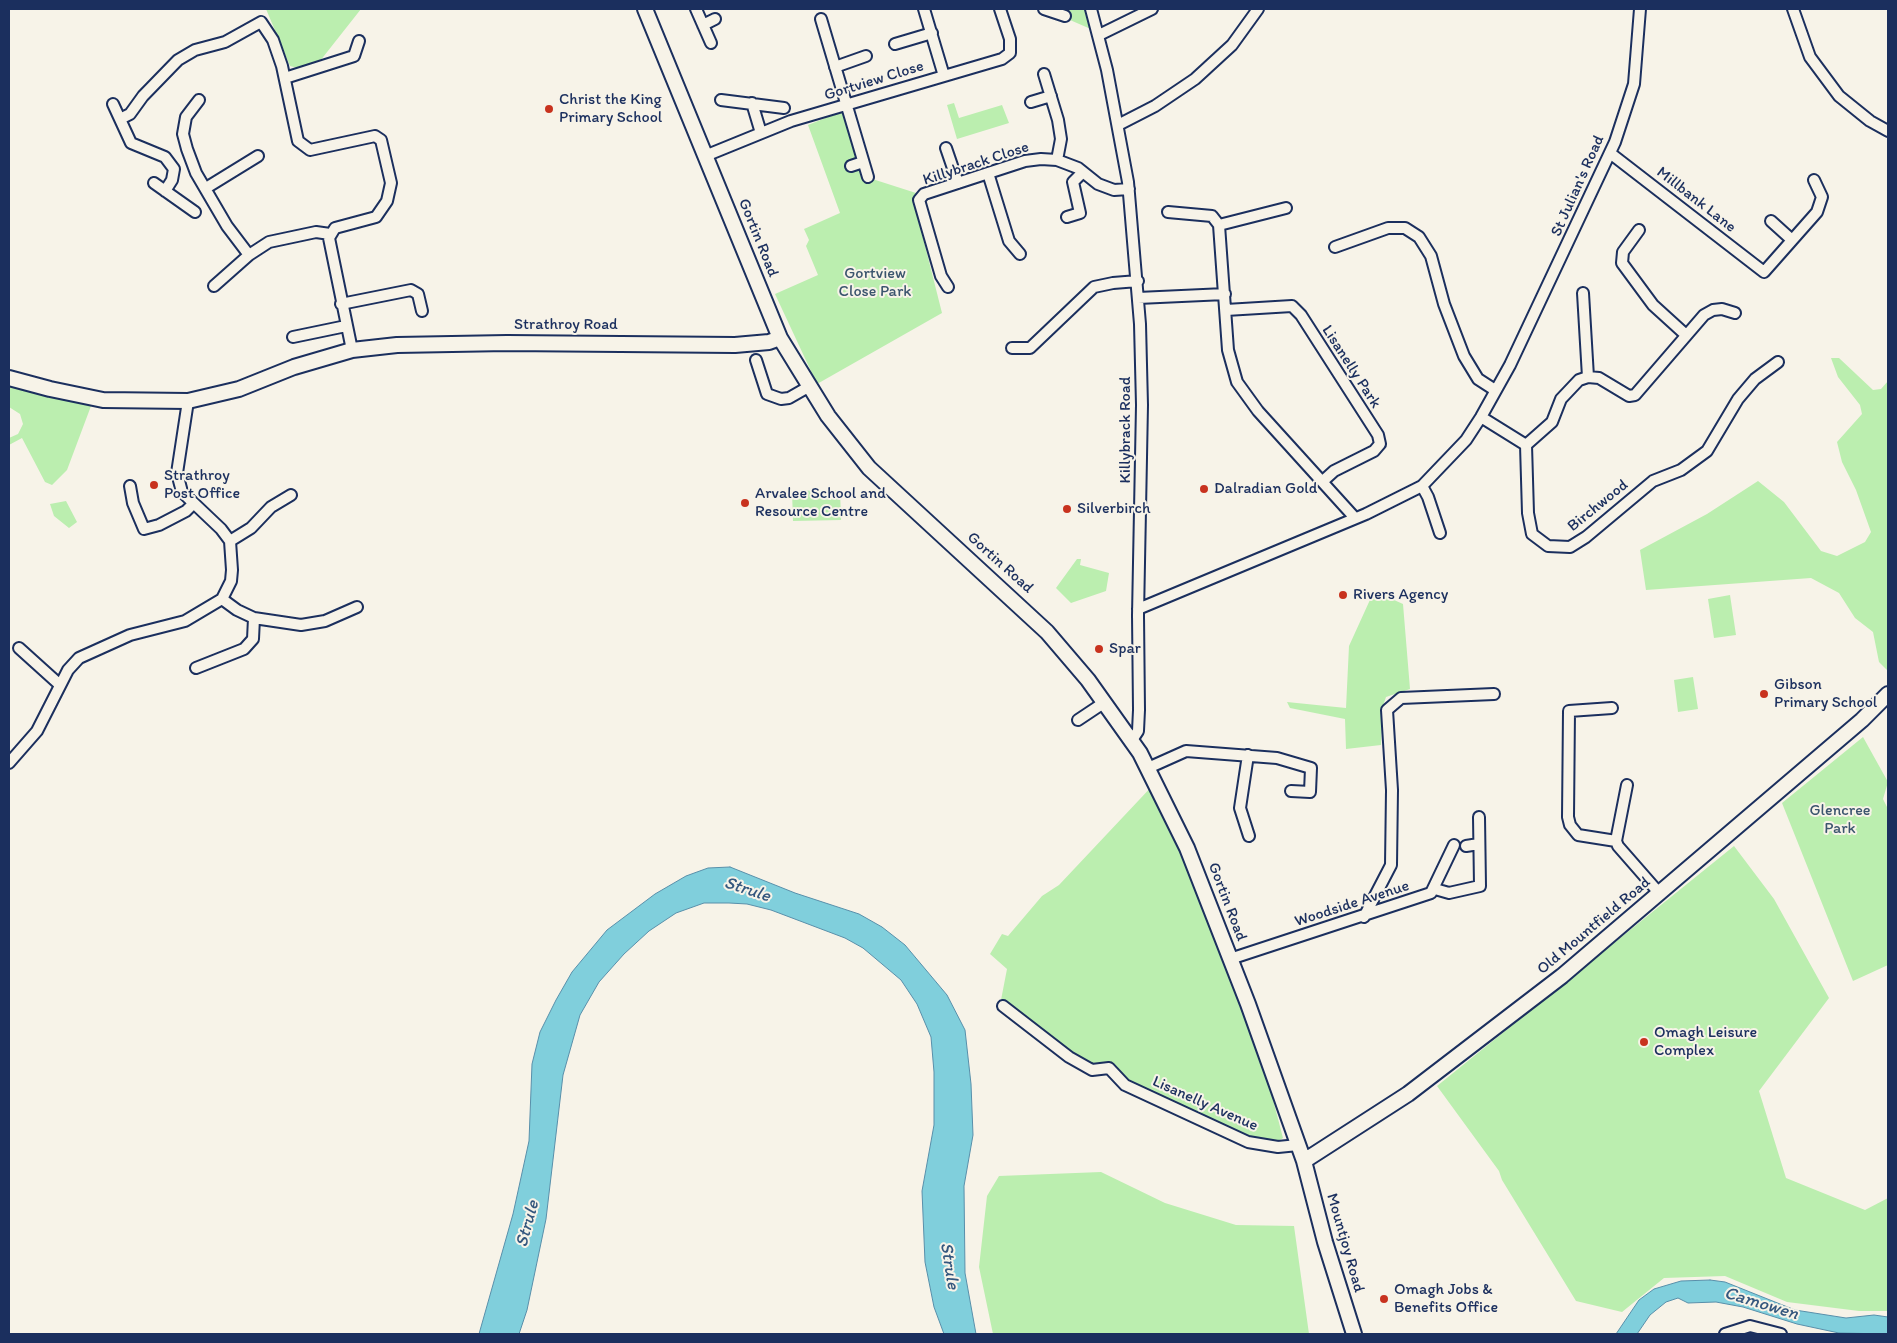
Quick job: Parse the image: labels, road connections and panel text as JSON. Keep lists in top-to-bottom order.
{
  "streets": {
    "main road": [
      "Gortin Road",
      "Strathroy Road",
      "Old Mountfield Road",
      "Mountjoy Road"
    ],
    "street": [
      "Gortview Close",
      "Killybrack Close",
      "St Julian's Road",
      "Millbank Lane",
      "Lisanelly Park",
      "Killybrack Road",
      "Birchwood",
      "Woodside Avenue",
      "Lisanelly Avenue"
    ]
  },
  "crossings": [
    ["Gortview Close", "Gortin Road"],
    ["Killybrack Close", "Killybrack Road"],
    ["St Julian's Road", "Millbank Lane"],
    ["Gortin Road", "Strathroy Road"],
    ["Gortin Road", "Killybrack Road"],
    ["Gortin Road", "Woodside Avenue"],
    ["Gortin Road", "Old Mountfield Road"],
    ["Gortin Road", "Lisanelly Avenue"],
    ["Gortin Road", "Mountjoy Road"],
    ["Old Mountfield Road", "Mountjoy Road"]
  ],
  "water": ["Strule", "Camowen"],
  "parks": ["Gortview Close Park", "Glencree Park"],
  "places": [
    "Christ the King Primary School",
    "Strathroy Post Office",
    "Dalradian Gold",
    "Arvalee School and Resource Centre",
    "Silverbirch",
    "Rivers Agency",
    "Spar",
    "Gibson Primary School",
    "Omagh Leisure Complex",
    "Omagh Jobs & Benefits Office"
  ]
}
